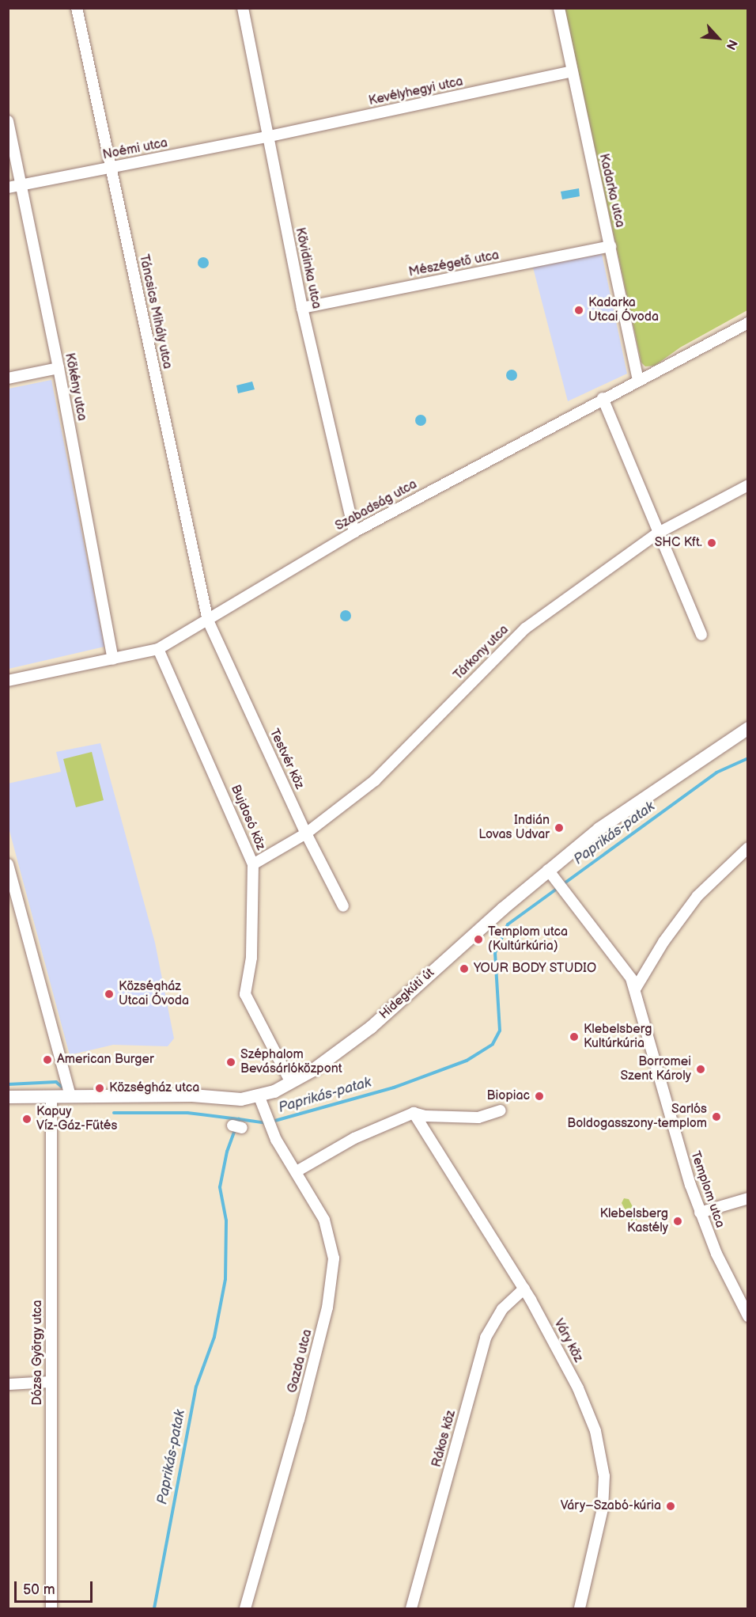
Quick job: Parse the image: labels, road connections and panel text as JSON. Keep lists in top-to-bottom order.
{
  "streets": {
    "main road": ["Hidegkúti út"],
    "street": [
      "Kevélyhegyi utca",
      "Noémi utca",
      "Kadarka utca",
      "Mészégető utca",
      "Kövidinka utca",
      "Táncsics Mihály utca",
      "Kökény utca",
      "Szabadság utca",
      "Tárkony utca",
      "Testvér köz",
      "Bujdosó köz",
      "Templom utca",
      "Váry köz",
      "Dózsa György utca",
      "Gazda utca",
      "Rákos köz"
    ]
  },
  "crossings": [
    ["Kevélyhegyi utca", "Noémi utca"],
    ["Kevélyhegyi utca", "Kadarka utca"],
    ["Kevélyhegyi utca", "Kövidinka utca"],
    ["Noémi utca", "Kövidinka utca"],
    ["Noémi utca", "Táncsics Mihály utca"],
    ["Noémi utca", "Kökény utca"],
    ["Kadarka utca", "Mészégető utca"],
    ["Kadarka utca", "Szabadság utca"],
    ["Mészégető utca", "Kövidinka utca"],
    ["Kövidinka utca", "Szabadság utca"],
    ["Táncsics Mihály utca", "Szabadság utca"],
    ["Táncsics Mihály utca", "Testvér köz"],
    ["Kökény utca", "Szabadság utca"],
    ["Szabadság utca", "Testvér köz"],
    ["Szabadság utca", "Bujdosó köz"],
    ["Tárkony utca", "Testvér köz"],
    ["Tárkony utca", "Bujdosó köz"],
    ["Bujdosó köz", "Hidegkúti út"],
    ["Hidegkúti út", "Templom utca"],
    ["Hidegkúti út", "Dózsa György utca"],
    ["Hidegkúti út", "Gazda utca"],
    ["Váry köz", "Rákos köz"]
  ],
  "water": ["Paprikás-patak"],
  "places": [
    "Kadarka Utcai Óvoda",
    "SHC Kft.",
    "Indián Lovas Udvar",
    "Templom utca (Kultúrkúria)",
    "YOUR BODY STUDIO",
    "Községház Utcai Óvoda",
    "Klebelsberg Kultúrkúria",
    "American Burger",
    "Széphalom Bevásárlóközpont",
    "Borromei Szent Károly",
    "Községház utca",
    "Biopiac",
    "Sarlós Boldogasszony-templom",
    "Kapuy Víz-Gáz-Fűtés",
    "Klebelsberg Kastély",
    "Váry–Szabó-kúria"
  ],
  "scale_bar": "50 m",
  "north": "bottom right"
}
